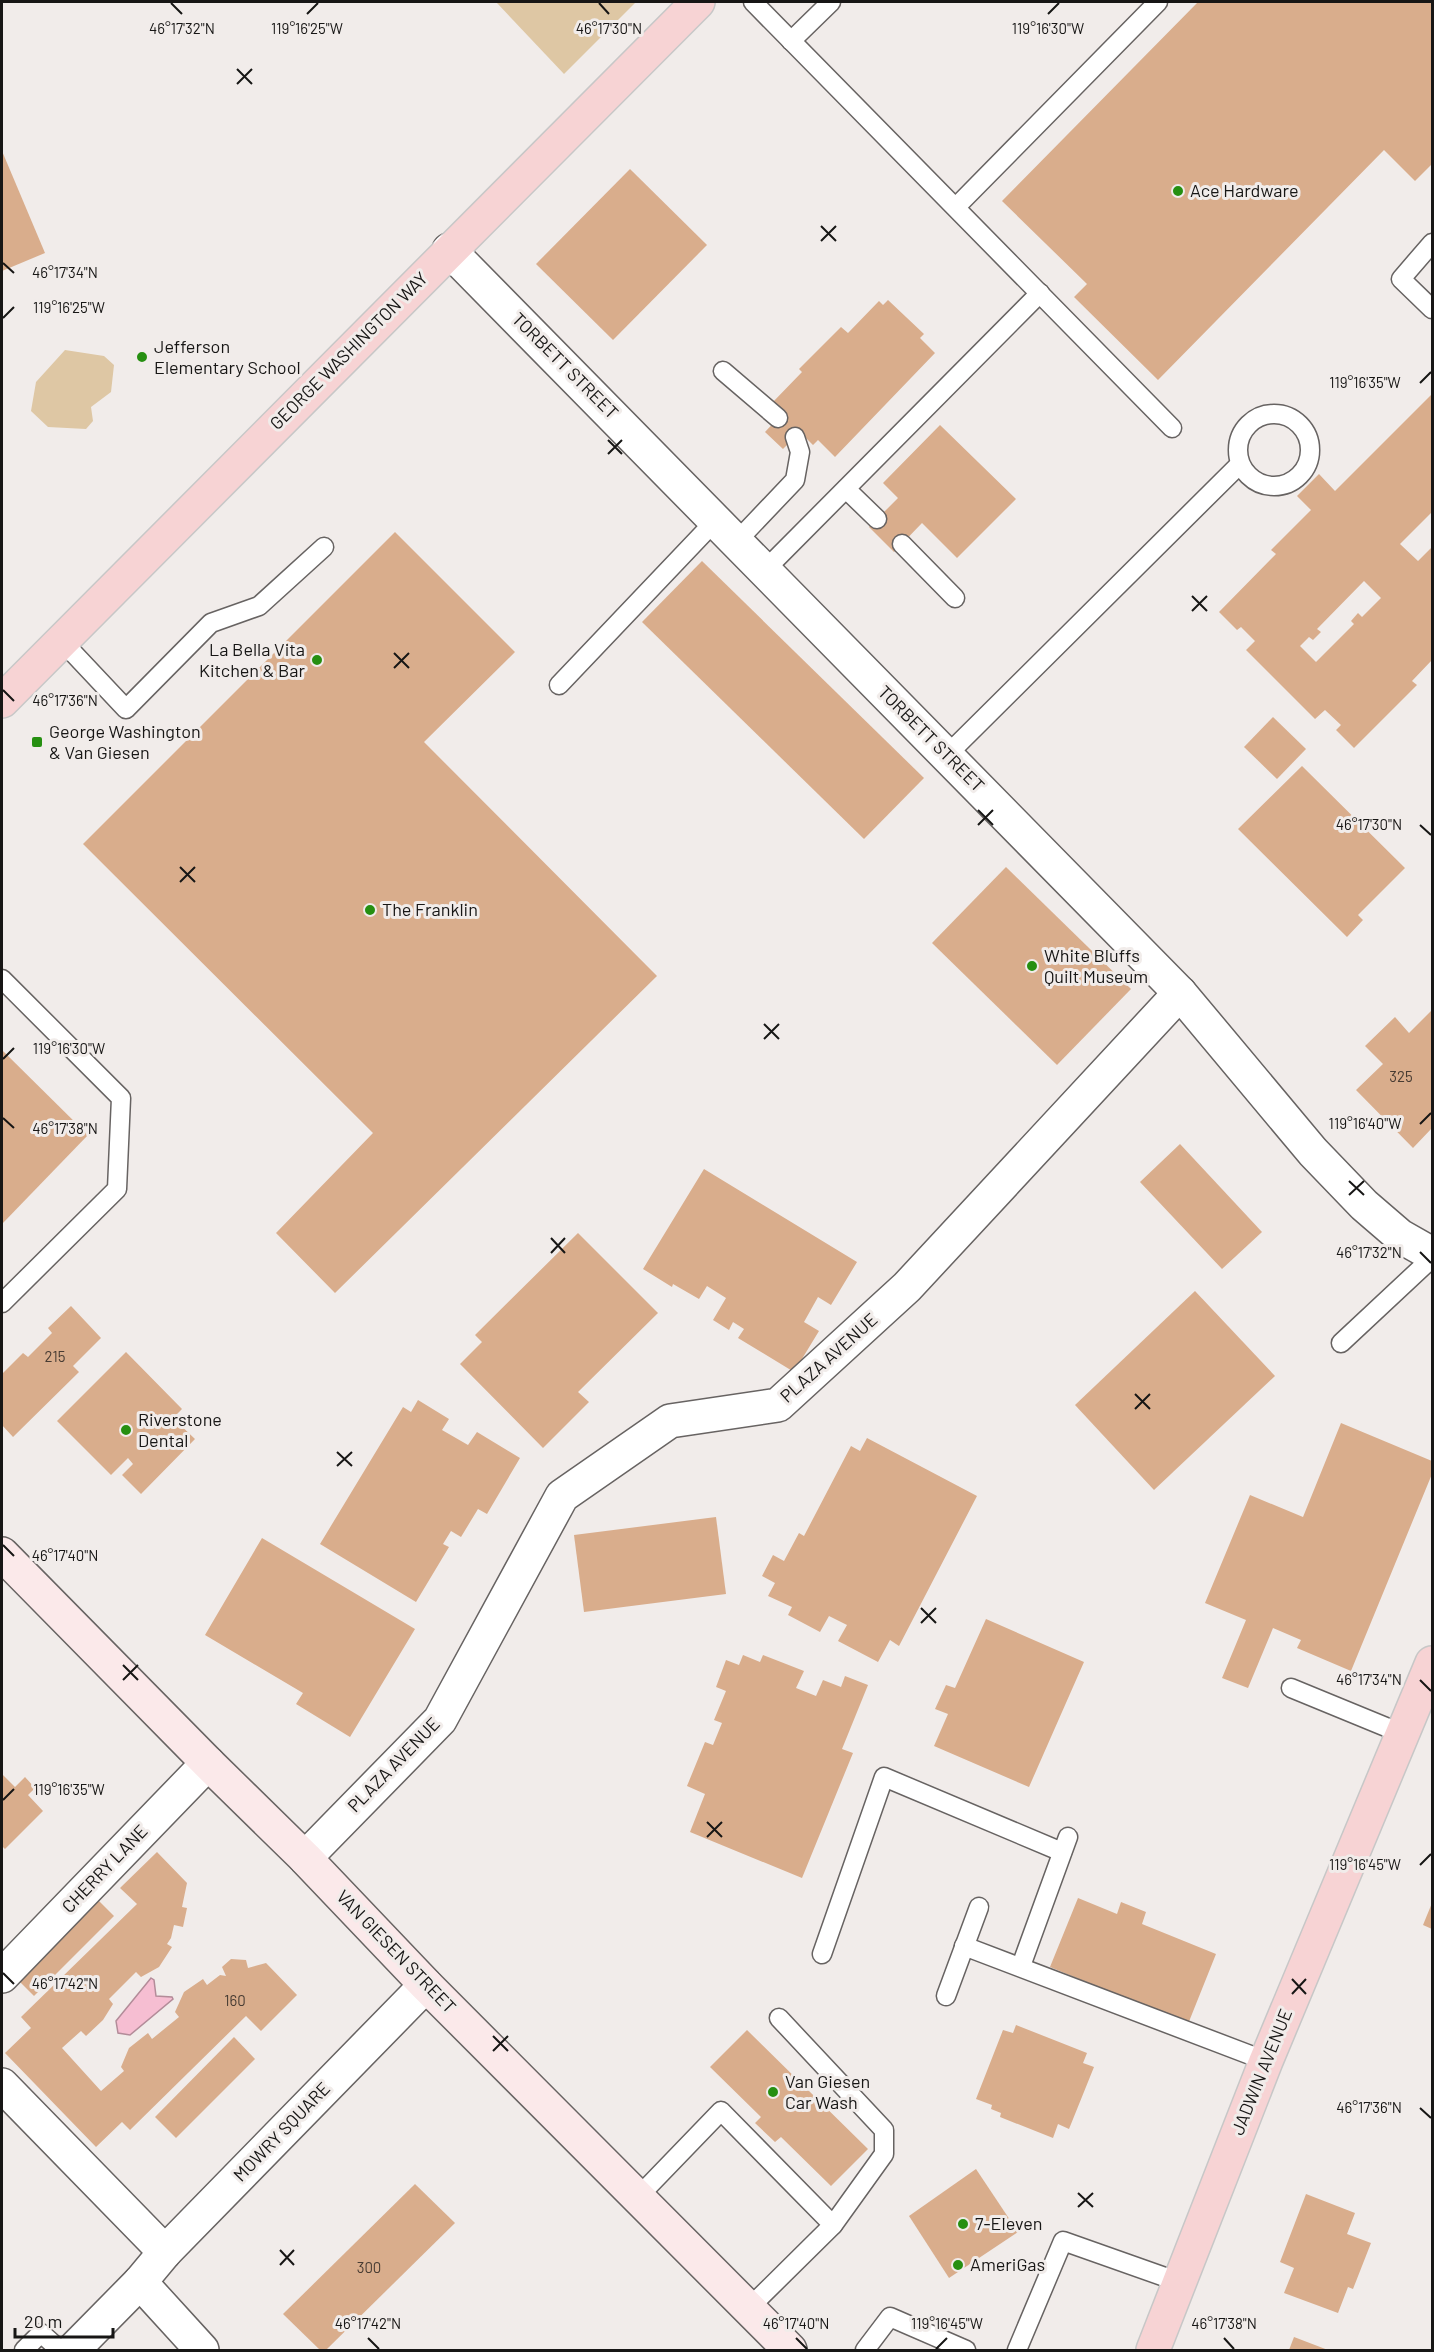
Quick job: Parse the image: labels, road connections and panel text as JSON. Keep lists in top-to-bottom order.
{
  "streets": {
    "main road": ["GEORGE WASHINGTON WAY", "VAN GIESEN STREET", "JADWIN AVENUE"],
    "street": [
      "TORBETT STREET",
      "PLAZA AVENUE",
      "CHERRY LANE",
      "MOWRY SQUARE"
    ]
  },
  "crossings": [
    ["GEORGE WASHINGTON WAY", "TORBETT STREET"],
    ["TORBETT STREET", "PLAZA AVENUE"],
    ["PLAZA AVENUE", "VAN GIESEN STREET"],
    ["CHERRY LANE", "VAN GIESEN STREET"],
    ["VAN GIESEN STREET", "MOWRY SQUARE"]
  ],
  "places": {
    "other": [
      "Ace Hardware",
      "Jefferson Elementary School",
      "La Bella Vita Kitchen & Bar",
      "The Franklin",
      "White Bluffs Quilt Museum",
      "Riverstone Dental",
      "Van Giesen Car Wash",
      "7-Eleven",
      "AmeriGas"
    ],
    "transit": ["George Washington & Van Giesen"]
  },
  "house_numbers": [
    "325",
    "215",
    "160",
    "300"
  ],
  "scale_bar": "20 m",
  "coordinates": [
    "46°17'32\"N",
    "119°16'25\"W",
    "46°17'30\"N",
    "119°16'30\"W",
    "46°17'34\"N",
    "119°16'35\"W",
    "46°17'36\"N",
    "119°16'40\"W",
    "46°17'38\"N",
    "46°17'40\"N",
    "119°16'45\"W",
    "46°17'42\"N"
  ]
}
